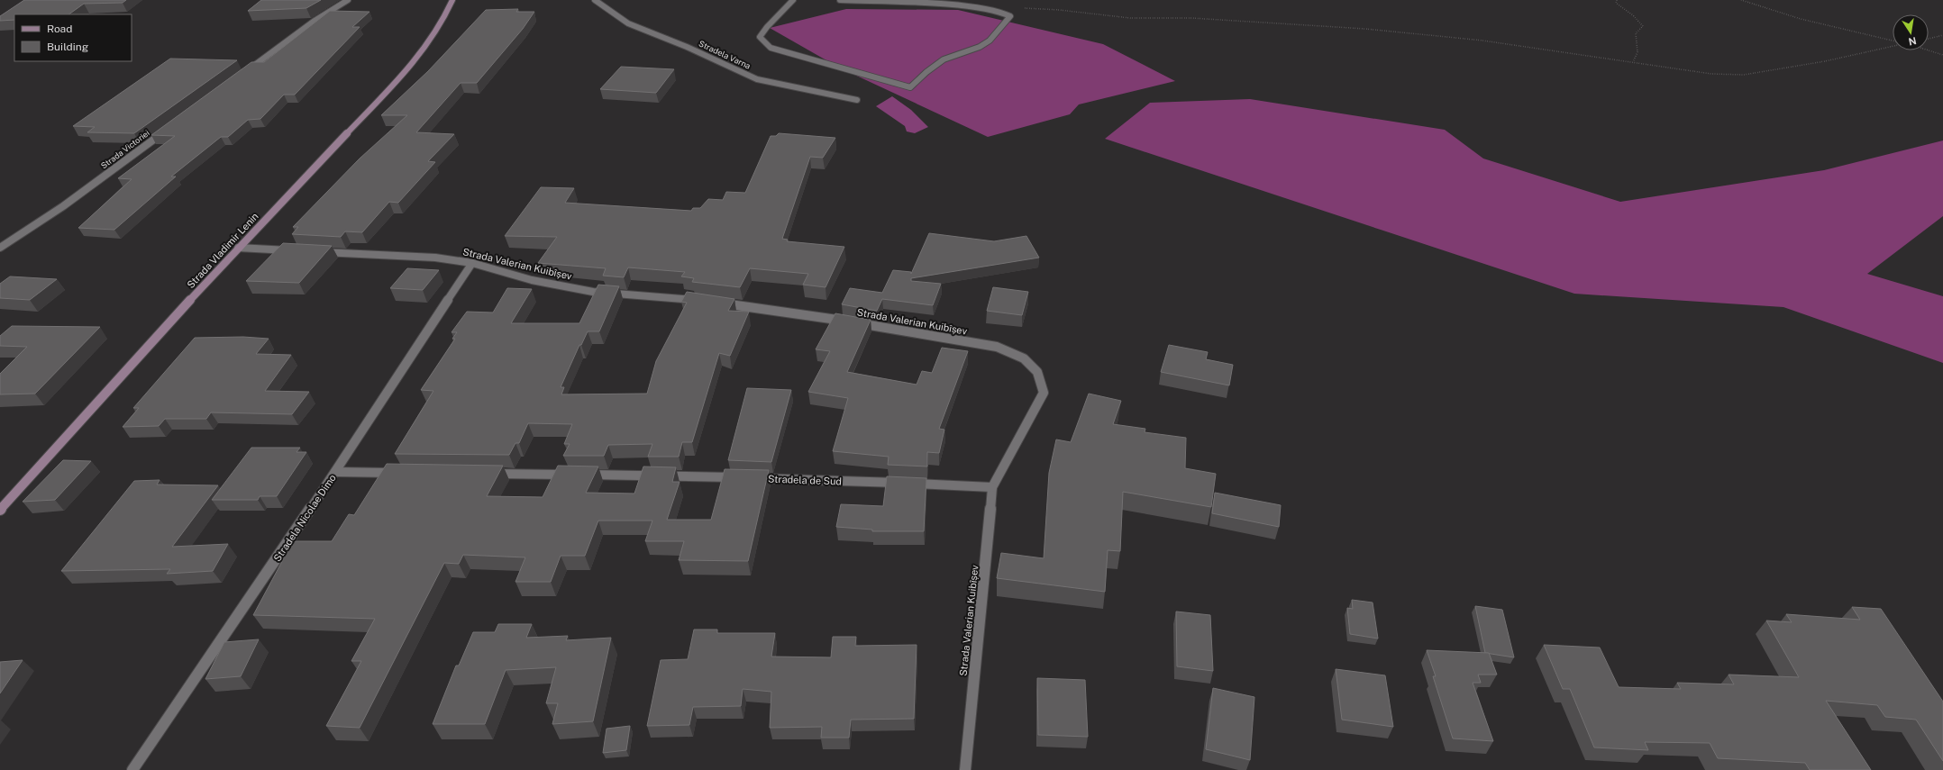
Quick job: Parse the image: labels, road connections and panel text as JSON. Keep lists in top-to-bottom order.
{
  "streets": {
    "main road": ["Strada Vladimir Lenin"],
    "street": [
      "Stradela Varna",
      "Strada Victoriei",
      "Strada Valerian Kuibîșev",
      "Stradela de Sud",
      "Stradela Nicolae Dimo"
    ]
  },
  "crossings": [
    ["Strada Valerian Kuibîșev", "Stradela de Sud"],
    ["Strada Valerian Kuibîșev", "Stradela Nicolae Dimo"]
  ],
  "legend": ["Road", "Building"],
  "north": "bottom"
}
